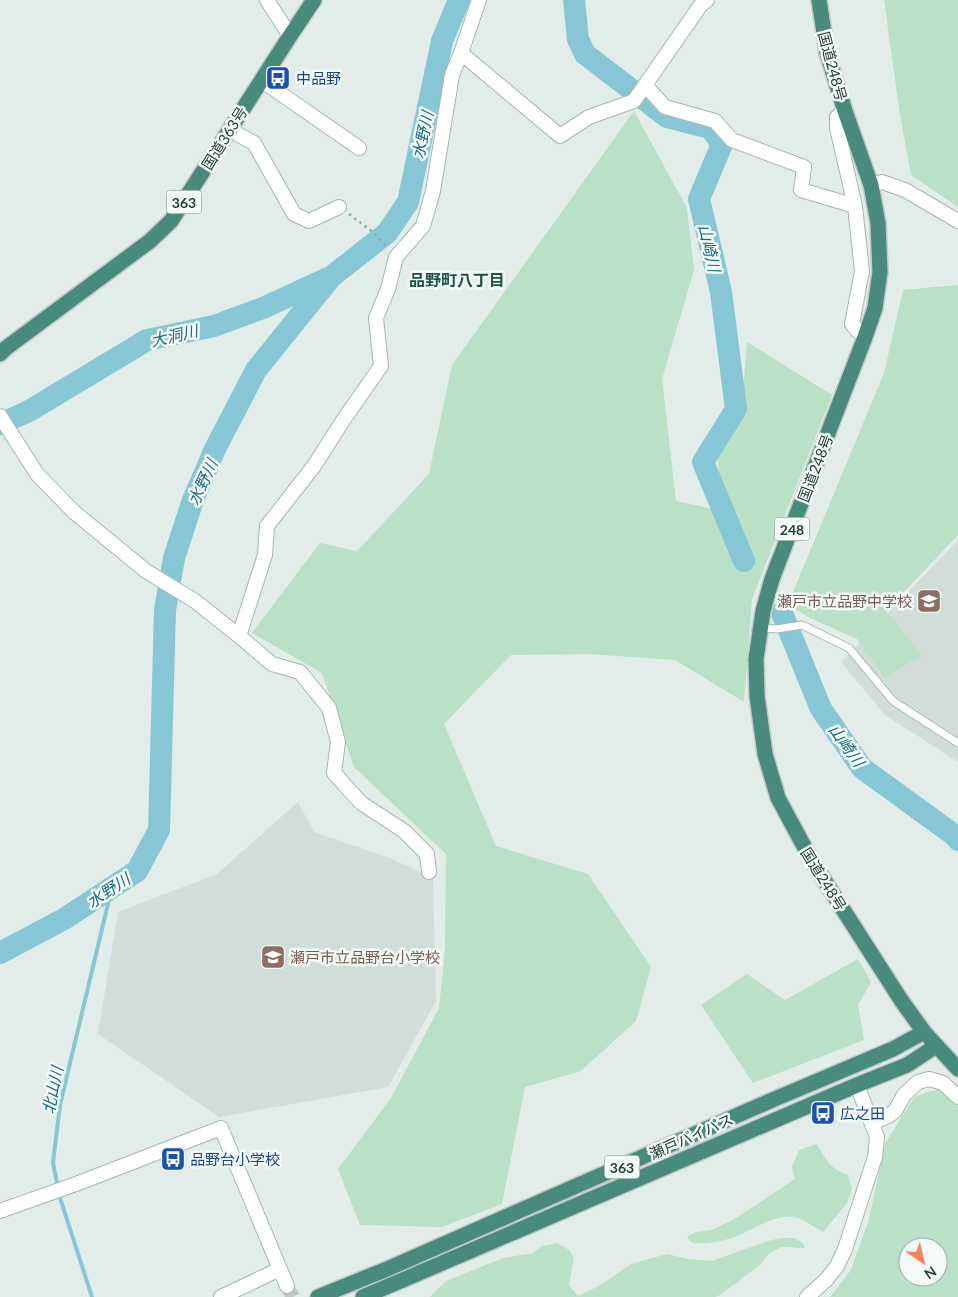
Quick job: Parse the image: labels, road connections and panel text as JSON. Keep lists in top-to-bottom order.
{
  "streets": {
    "highway": [
      "国道248号",
      "国道363号",
      "363",
      "248",
      "瀬戸バイパス"
    ]
  },
  "crossings": [
    ["国道248号", "瀬戸バイパス"]
  ],
  "districts": ["品野町八丁目"],
  "water": [
    "水野川",
    "山崎川",
    "大洞川",
    "北山川"
  ],
  "places": {
    "bus stop": ["中品野", "広之田", "品野台小学校"],
    "school or university": ["瀬戸市立品野中学校", "瀬戸市立品野台小学校"]
  },
  "north": "bottom right"
}
